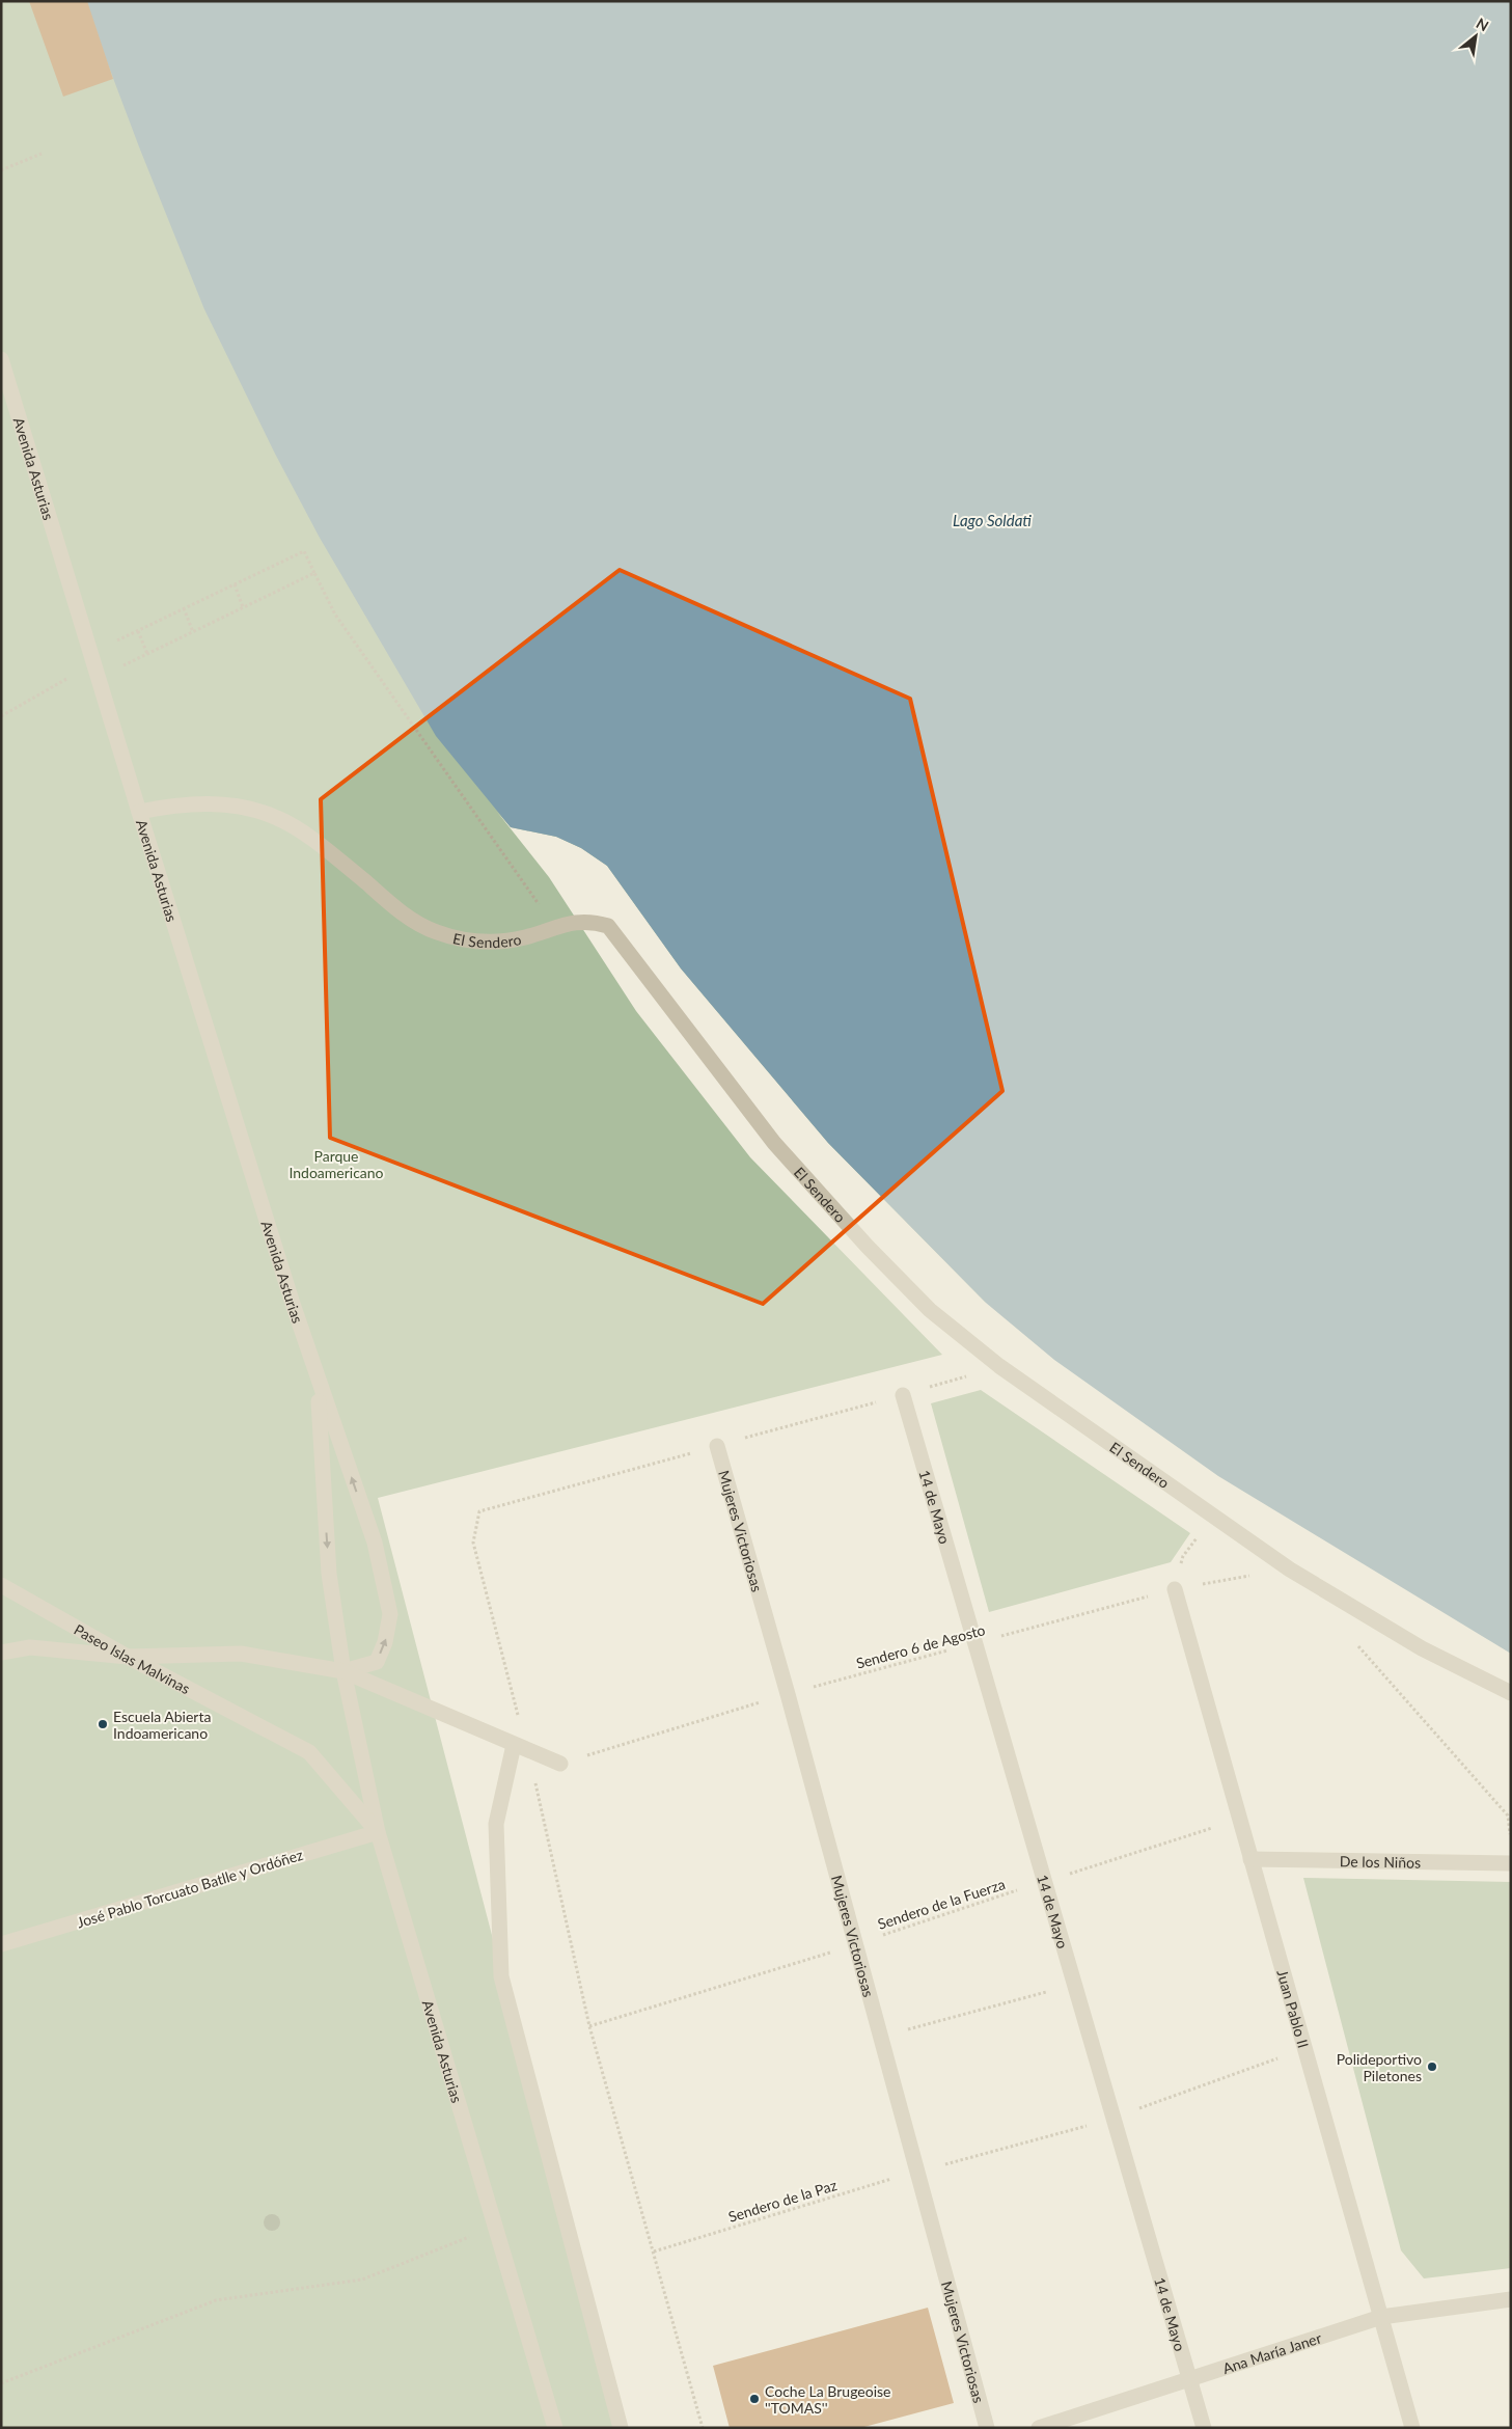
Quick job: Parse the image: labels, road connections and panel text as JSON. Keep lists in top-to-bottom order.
{
  "streets": {
    "street": [
      "Avenida Asturias",
      "El Sendero",
      "14 de Mayo",
      "Mujeres Victoriosas",
      "Paseo Islas Malvinas",
      "De los Niños",
      "José Pablo Torcuato Batlle y Ordóñez",
      "Juan Pablo II",
      "Ana María Janer"
    ],
    "path": ["Sendero 6 de Agosto", "Sendero de la Fuerza", "Sendero de la Paz"]
  },
  "crossings": [
    ["Avenida Asturias", "El Sendero"],
    ["Avenida Asturias", "Paseo Islas Malvinas"],
    ["Avenida Asturias", "José Pablo Torcuato Batlle y Ordóñez"],
    ["El Sendero", "Sendero 6 de Agosto"],
    ["14 de Mayo", "Sendero 6 de Agosto"],
    ["14 de Mayo", "Sendero de la Fuerza"],
    ["14 de Mayo", "Ana María Janer"],
    ["Mujeres Victoriosas", "Sendero 6 de Agosto"],
    ["Mujeres Victoriosas", "Sendero de la Fuerza"],
    ["Mujeres Victoriosas", "Sendero de la Paz"],
    ["Sendero 6 de Agosto", "Juan Pablo II"],
    ["Paseo Islas Malvinas", "José Pablo Torcuato Batlle y Ordóñez"],
    ["De los Niños", "Juan Pablo II"],
    ["Sendero de la Fuerza", "Juan Pablo II"],
    ["Juan Pablo II", "Ana María Janer"]
  ],
  "water": ["Lago Soldati"],
  "parks": ["Parque Indoamericano"],
  "places": ["Escuela Abierta Indoamericano", "Polideportivo Piletones", "Coche La Brugeoise ''TOMAS''"],
  "north": "top right"
}
